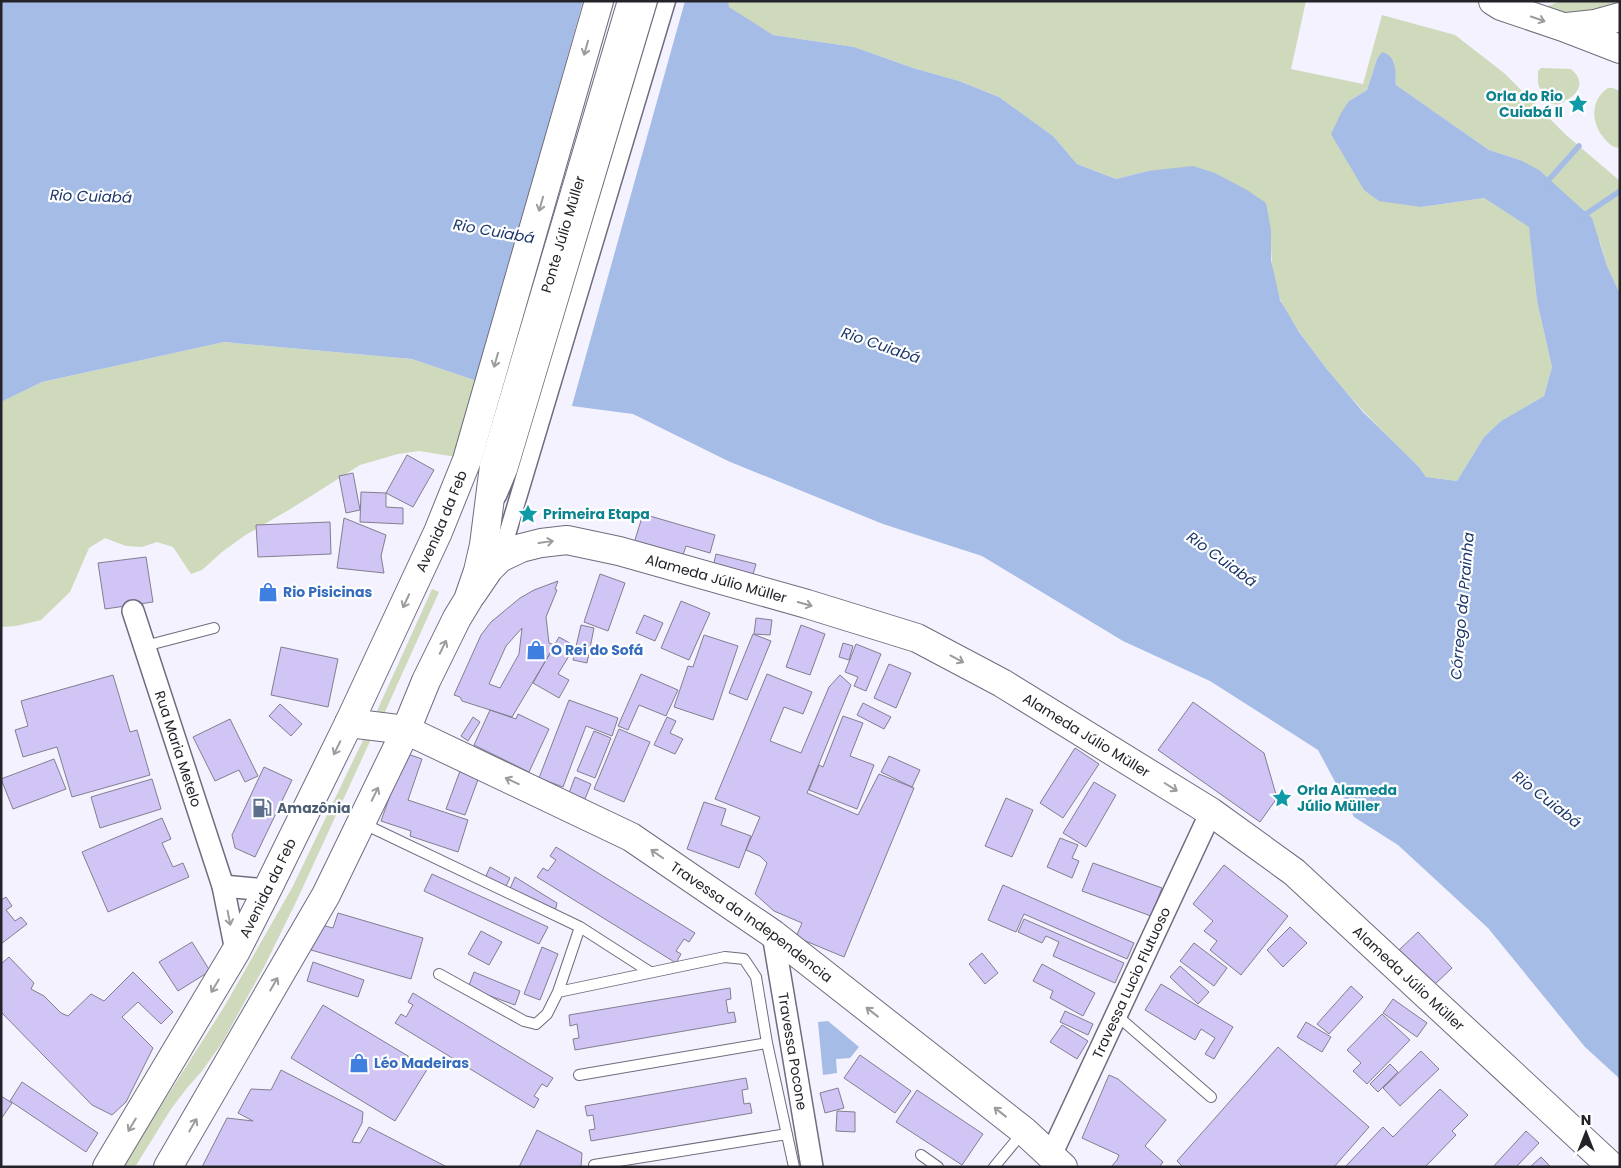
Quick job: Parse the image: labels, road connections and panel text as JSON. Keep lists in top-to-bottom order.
{
  "streets": {
    "main road": [
      "Ponte Júlio Müller",
      "Avenida da Feb",
      "Alameda Júlio Müller",
      "Travessa da Independencia"
    ],
    "street": ["Rua Maria Metelo", "Travessa Lucio Flutuoso", "Travessa Pocone"]
  },
  "crossings": [
    ["Ponte Júlio Müller", "Avenida da Feb"],
    ["Avenida da Feb", "Rua Maria Metelo"],
    ["Avenida da Feb", "Travessa da Independencia"],
    ["Alameda Júlio Müller", "Travessa Lucio Flutuoso"],
    ["Travessa da Independencia", "Travessa Lucio Flutuoso"],
    ["Travessa da Independencia", "Travessa Pocone"]
  ],
  "one_way": ["Alameda Júlio Müller", "Travessa da Independencia"],
  "water": ["Rio Cuiabá", "Córrego da Prainha"],
  "places": {
    "place": ["Orla do Rio Cuiabá II", "Primeira Etapa", "Orla Alameda Júlio Müller"],
    "shop": ["Rio Pisicinas", "O Rei do Sofá", "Léo Madeiras"],
    "fuel station": ["Amazônia"]
  },
  "north": "top"
}
